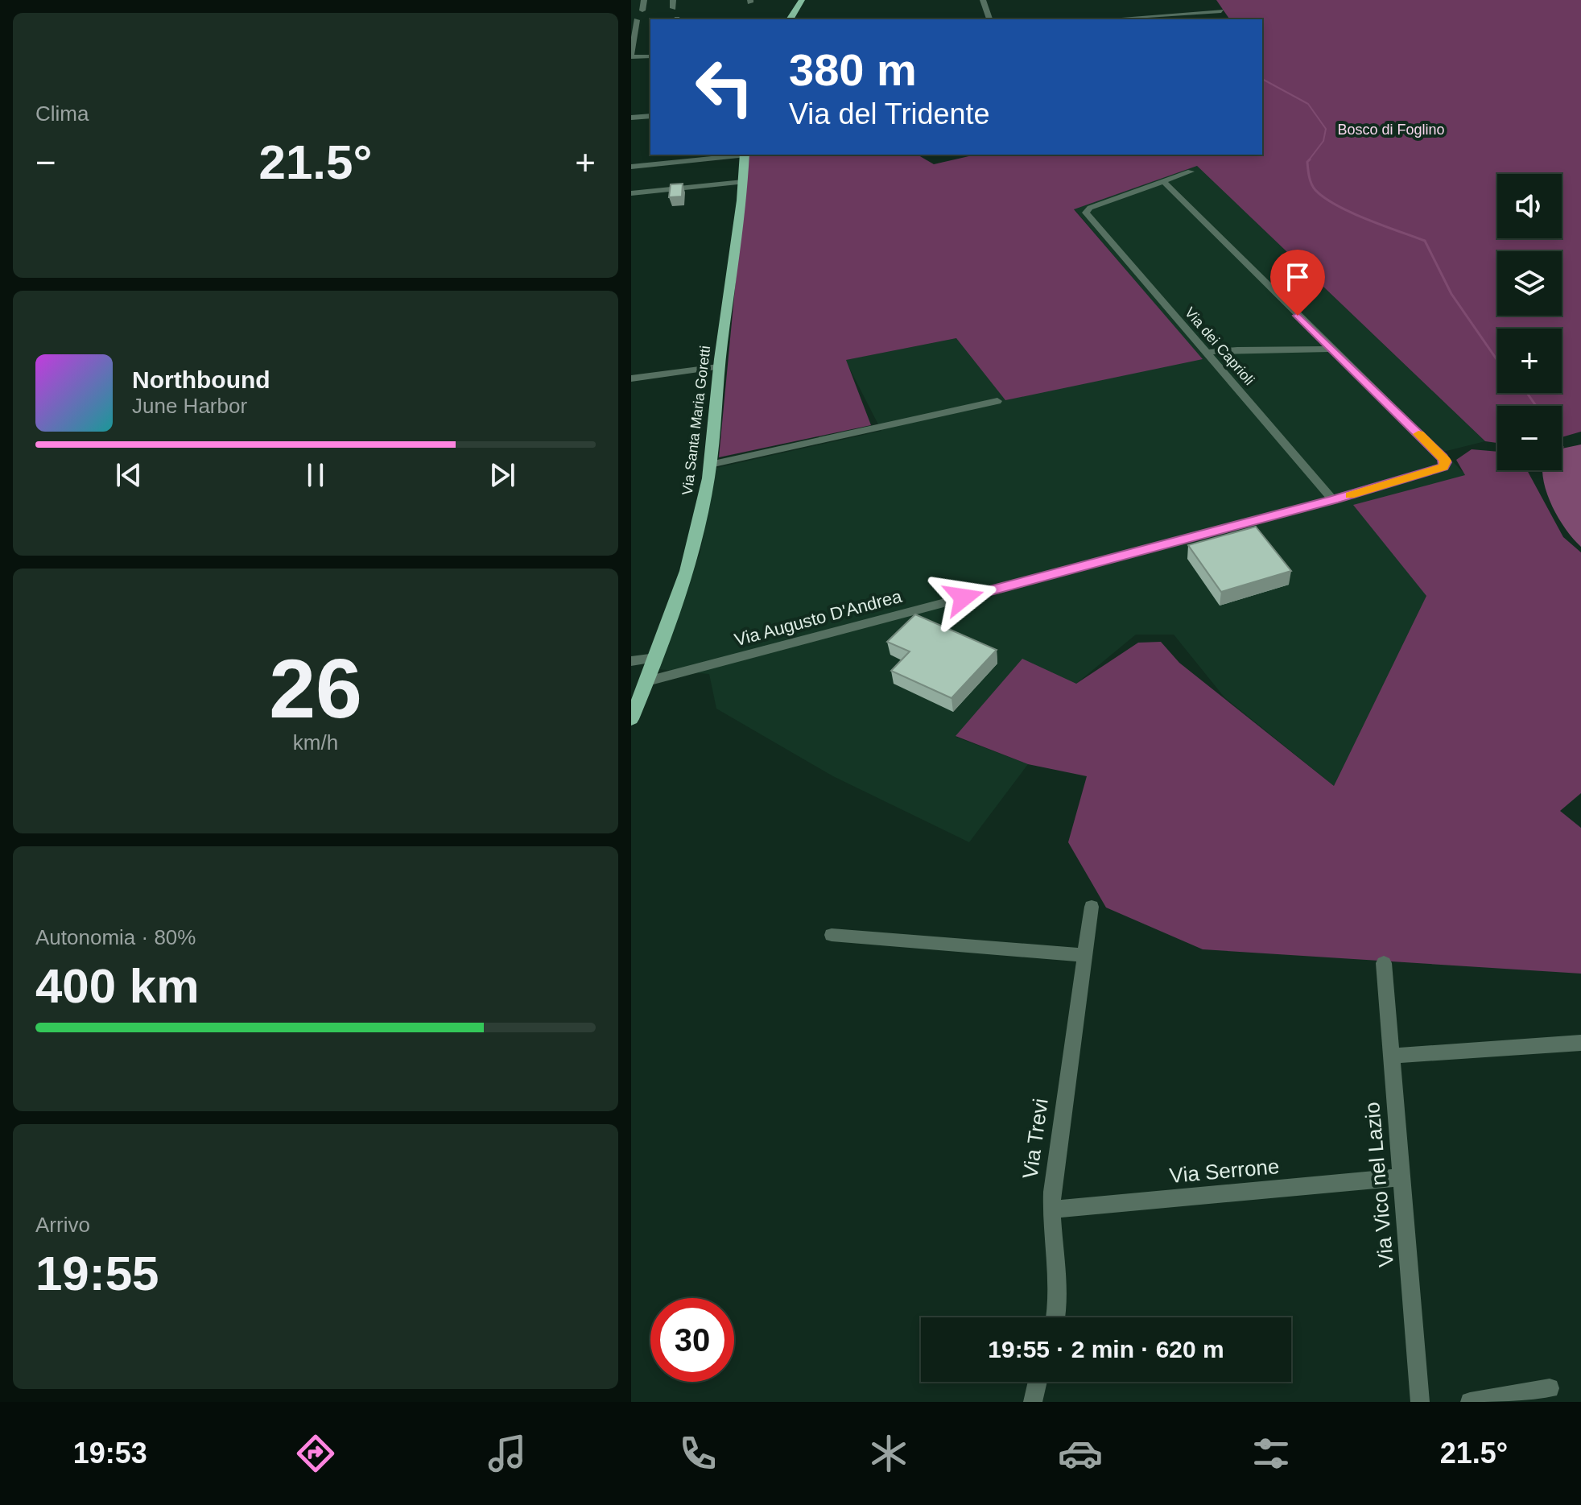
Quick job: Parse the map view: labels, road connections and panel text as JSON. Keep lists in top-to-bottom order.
{
  "streets": {
    "main road": ["Via Santa Maria Goretti"],
    "street": [
      "Via dei Caprioli",
      "Via Augusto D'Andrea",
      "Via Trevi",
      "Via Serrone",
      "Via Vico nel Lazio"
    ]
  },
  "crossings": [
    ["Via dei Caprioli", "Via Augusto D'Andrea"],
    ["Via Santa Maria Goretti", "Via Augusto D'Andrea"],
    ["Via Trevi", "Via Serrone"],
    ["Via Serrone", "Via Vico nel Lazio"]
  ],
  "parks": ["Bosco di Foglino"],
  "page": {
    "tile": [
      "Clima",
      ["26", "km/h"],
      ["Autonomia · 80%", "400 km"],
      ["Arrivo", "19:55"]
    ],
    "turn": ["380 m", "Via del Tridente"],
    "heat": ["−", "21.5°", "+"],
    "map_buttons": ["+", "−"],
    "song": ["Northbound", "June Harbor"],
    "limit": "30",
    "trip": "19:55 · 2 min · 620 m",
    "tabs": ["19:53", "21.5°"]
  }
}
